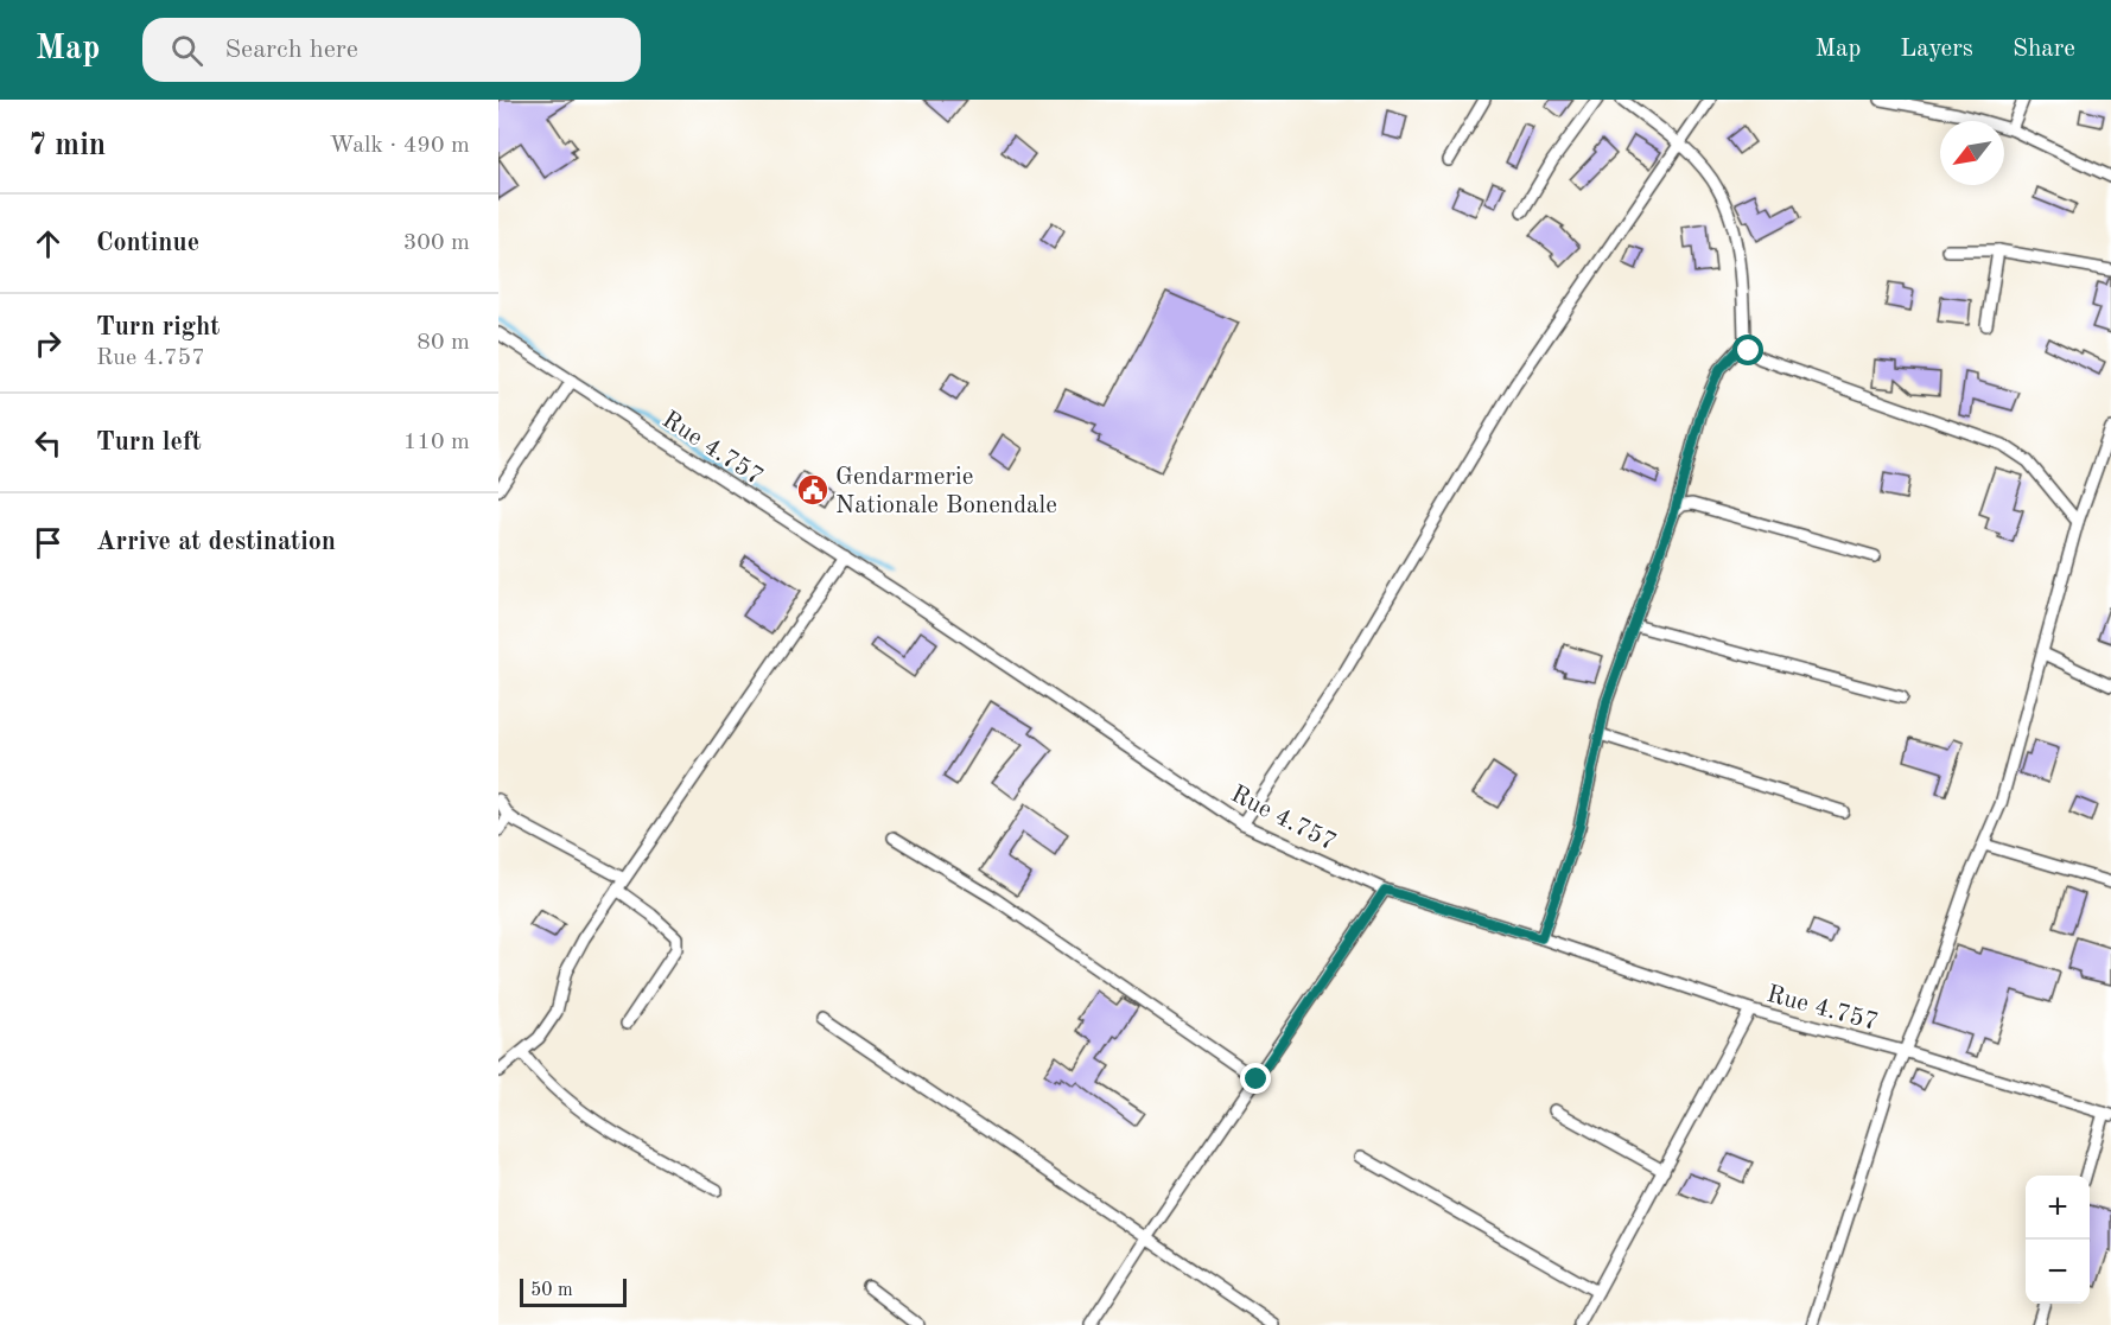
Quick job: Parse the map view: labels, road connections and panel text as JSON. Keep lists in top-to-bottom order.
{
  "streets": {
    "street": ["Rue 4.757"]
  },
  "places": {
    "public building": ["Gendarmerie Nationale Bonendale"]
  },
  "scale_bar": "50 m",
  "north": "bottom left",
  "page": {
    "header": "Map",
    "search": "Search here",
    "nav": ["Map", "Layers", "Share"],
    "heading": ["7 min", "Walk · 490 m"],
    "list": [
      ["Continue", "300 m"],
      ["Turn right", "Rue 4.757", "80 m"],
      ["Turn left", "110 m"],
      "Arrive at destination"
    ],
    "map_buttons": ["+", "−"],
    "scale": "50 m"
  }
}
